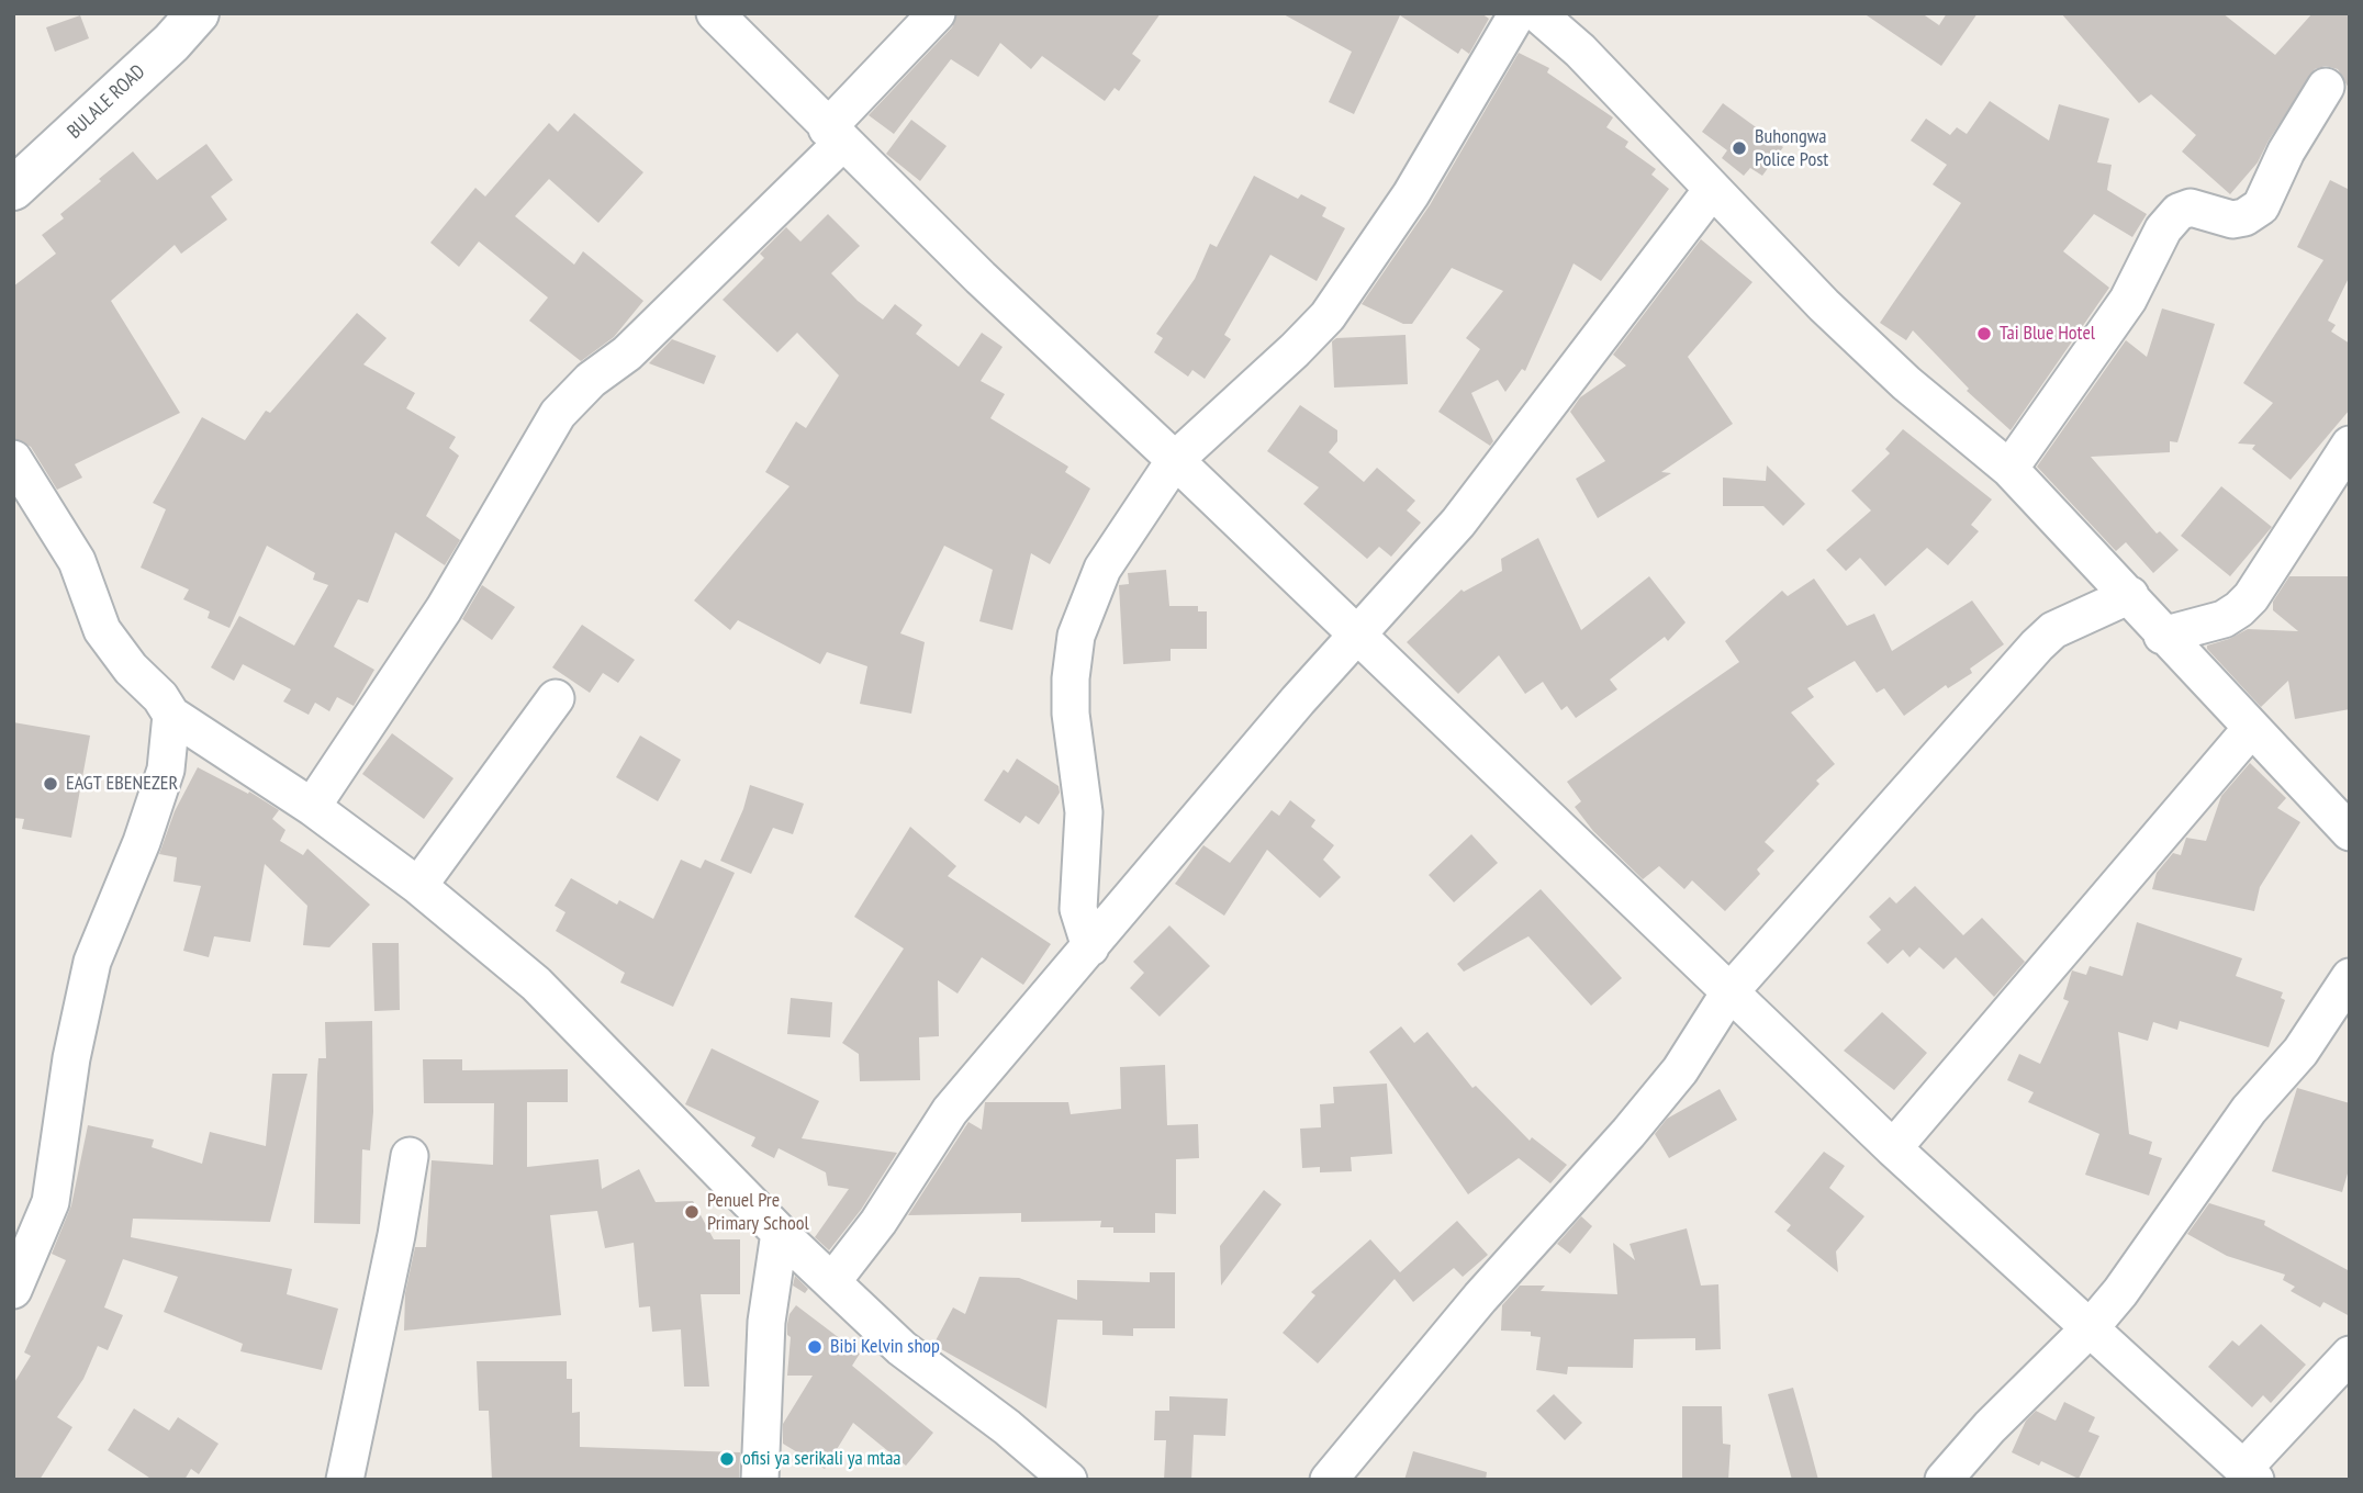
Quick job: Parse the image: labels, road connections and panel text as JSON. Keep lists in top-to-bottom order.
{
  "streets": {
    "street": ["BULALE ROAD"]
  },
  "places": [
    "Buhongwa Police Post",
    "Tai Blue Hotel",
    "EAGT EBENEZER",
    "Penuel Pre Primary School",
    "Bibi Kelvin shop",
    "ofisi ya serikali ya mtaa"
  ]
}
